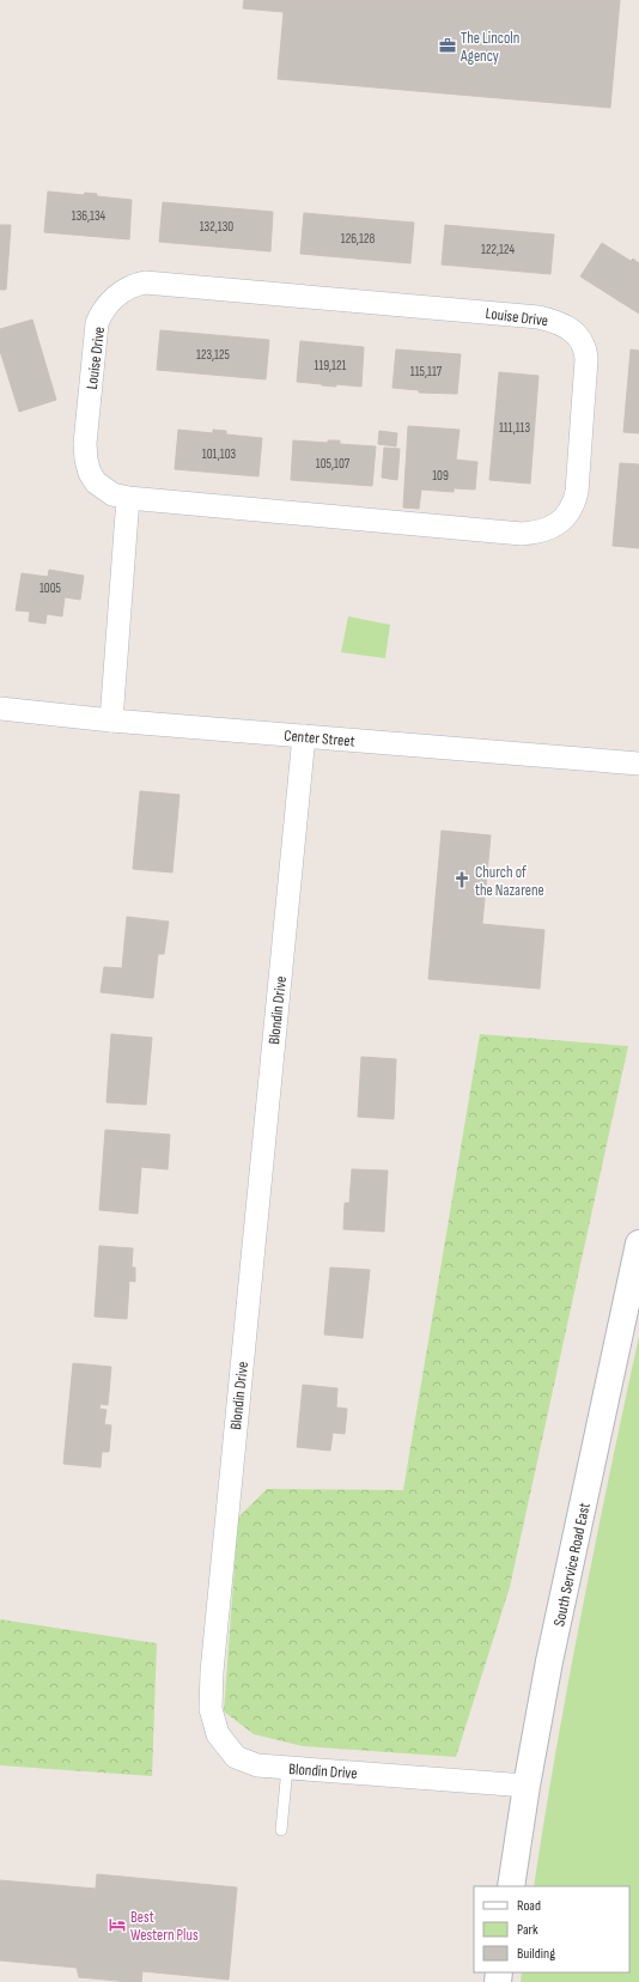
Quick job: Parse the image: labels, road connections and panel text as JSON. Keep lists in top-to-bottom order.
{
  "streets": {
    "main road": ["South Service Road East"],
    "street": ["Louise Drive", "Center Street", "Blondin Drive"]
  },
  "crossings": [
    ["Center Street", "Blondin Drive"],
    ["Blondin Drive", "South Service Road East"]
  ],
  "places": {
    "office": ["The Lincoln Agency"],
    "church": ["Church of the Nazarene"],
    "hotel": ["Best Western Plus"]
  },
  "house_numbers": [
    "136,134",
    "132,130",
    "126,128",
    "122,124",
    "123,125",
    "119,121",
    "115,117",
    "111,113",
    "101,103",
    "105,107",
    "109",
    "1005"
  ],
  "legend": ["Road", "Park", "Building"]
}
